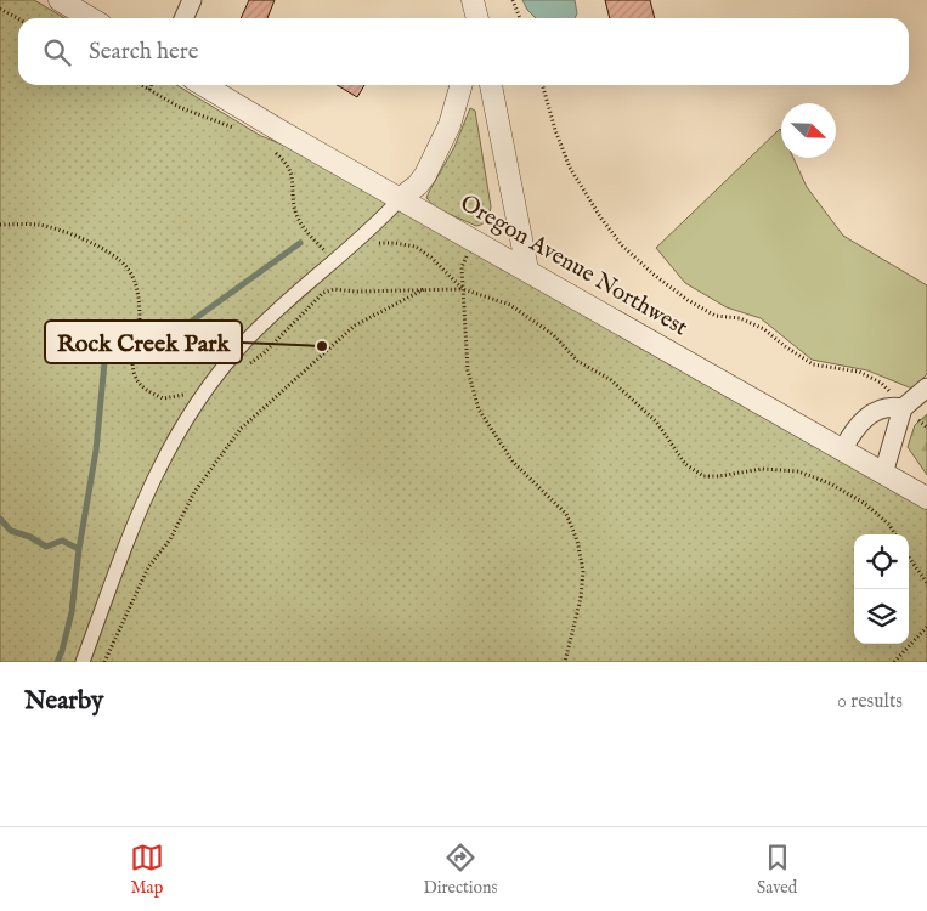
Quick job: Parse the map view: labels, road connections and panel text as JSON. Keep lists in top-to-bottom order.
{
  "streets": {
    "street": ["Oregon Avenue Northwest"]
  },
  "places": ["Rock Creek Park"],
  "north": "bottom right",
  "page": {
    "search": "Search here",
    "heading": ["Nearby", "0 results"],
    "nav": ["Map", "Directions", "Saved"]
  }
}
